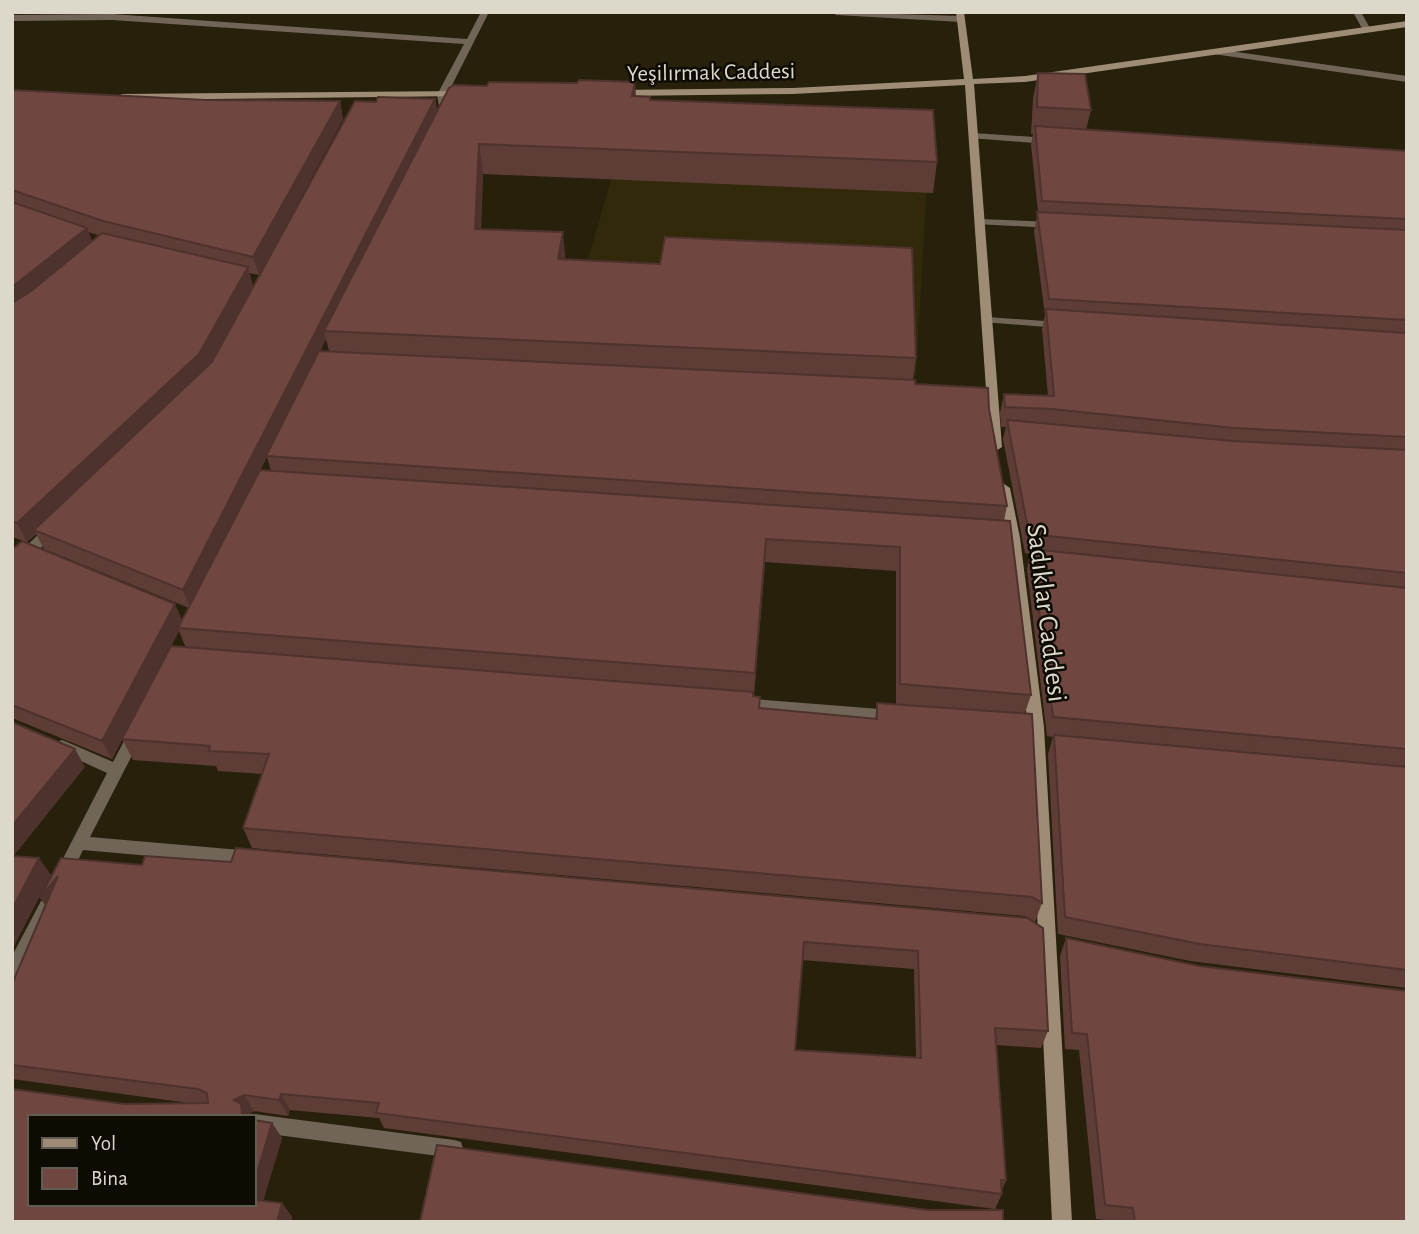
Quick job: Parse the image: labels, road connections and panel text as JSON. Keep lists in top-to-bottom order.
{
  "streets": {
    "main road": ["Yeşilırmak Caddesi", "Sadıklar Caddesi"]
  },
  "crossings": [
    ["Yeşilırmak Caddesi", "Sadıklar Caddesi"]
  ],
  "legend": ["Yol", "Bina"]
}
